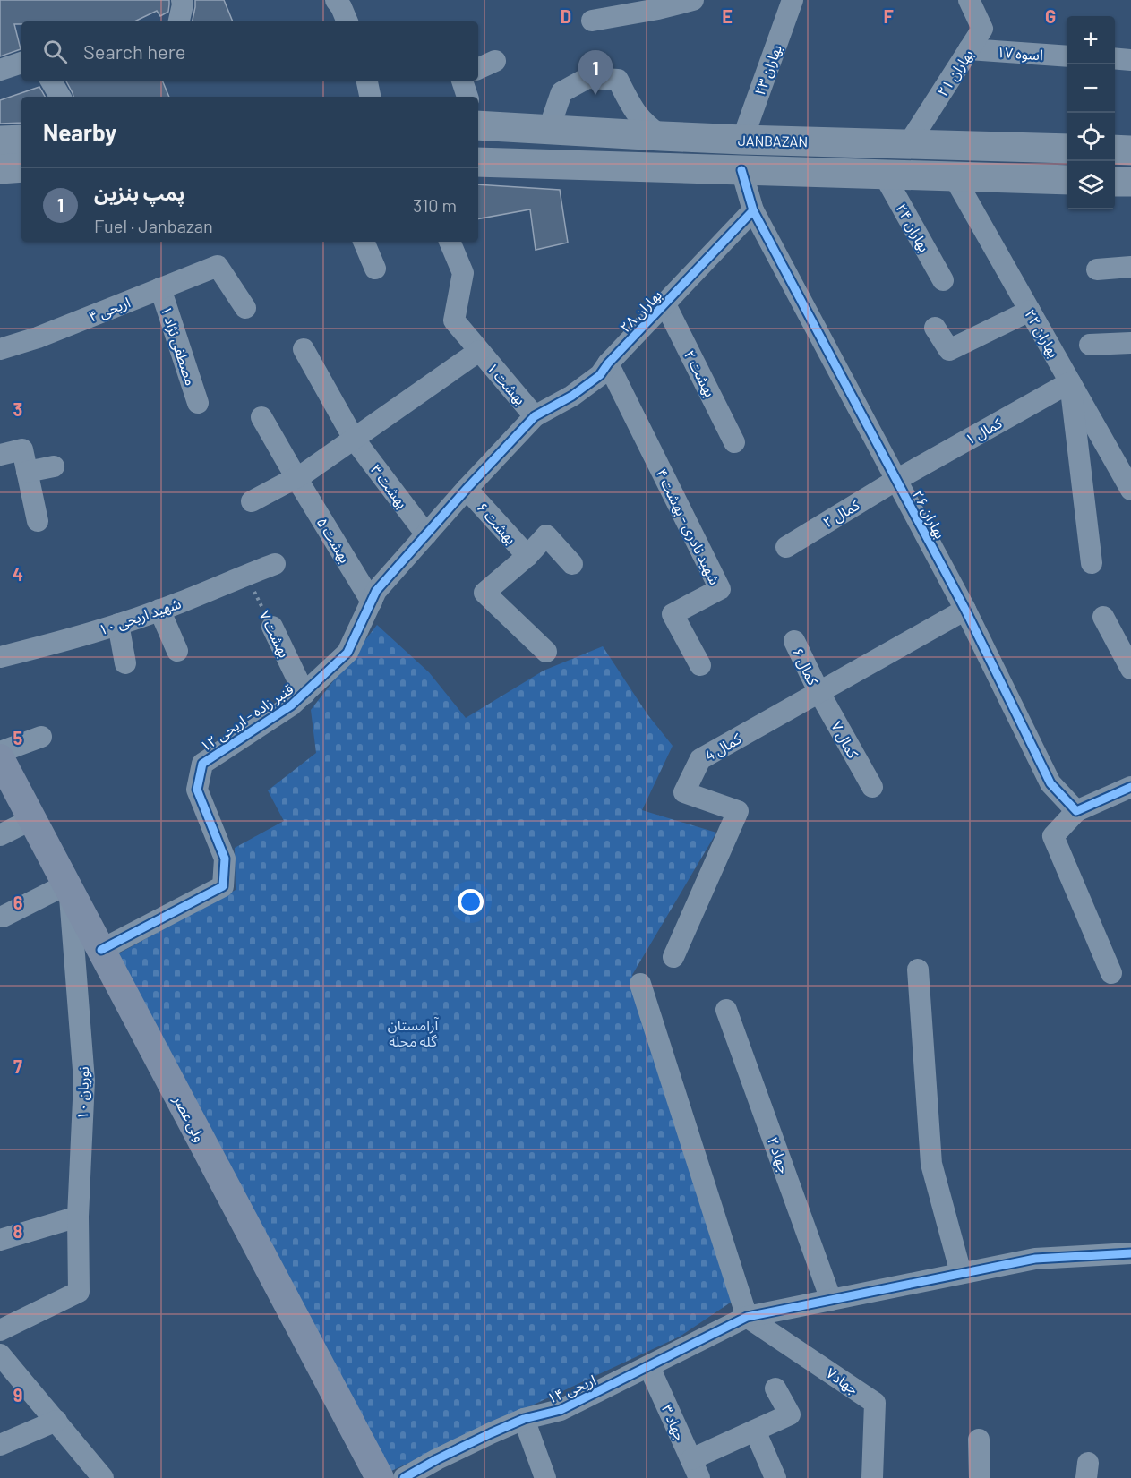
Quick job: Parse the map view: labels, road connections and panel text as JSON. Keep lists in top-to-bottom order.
{
  "streets": {
    "highway": ["JANBAZAN"],
    "main road": ["ولی عصر"],
    "street": [
      "اسوه ۱۷",
      "بهاران ۲۳",
      "بهاران ۲۱",
      "بهاران ۲۴",
      "اریحی ۴",
      "بهاران ۲۸",
      "بهاران ۲۲",
      "مصطفی نژاد ۱",
      "بهشت ۲",
      "بهشت ۱",
      "کمال ۱",
      "بهشت ۳",
      "کمال ۲",
      "بهاران ۲۶",
      "بهشت ۶",
      "شهید نادری - بهشت ۴",
      "بهشت ۵",
      "شهید اریحی ۱۰",
      "بهشت ۷",
      "کمال ۶",
      "قنبر زاده - اریحی ۱۲",
      "کمال ۷",
      "کمال 4",
      "نوریان ۱۰",
      "جهاد ۲",
      "جهاد۷",
      "اریحی ۱۴",
      "جهاد ۳"
    ]
  },
  "crossings": [
    ["اسوه ۱۷", "بهاران ۲۱"],
    ["بهاران ۲۳", "JANBAZAN"],
    ["بهاران ۲۱", "JANBAZAN"],
    ["JANBAZAN", "بهاران ۲۴"],
    ["JANBAZAN", "بهاران ۲۲"],
    ["JANBAZAN", "بهاران ۲۶"],
    ["اریحی ۴", "مصطفی نژاد ۱"],
    ["بهاران ۲۸", "بهشت ۲"],
    ["بهاران ۲۸", "بهشت ۱"],
    ["بهاران ۲۸", "بهاران ۲۶"],
    ["بهاران ۲۸", "شهید نادری - بهشت ۴"],
    ["بهاران ۲۸", "قنبر زاده - اریحی ۱۲"],
    ["بهاران ۲۲", "کمال ۱"],
    ["بهشت ۱", "قنبر زاده - اریحی ۱۲"],
    ["کمال ۱", "کمال ۲"],
    ["کمال ۱", "بهاران ۲۶"],
    ["بهشت ۳", "قنبر زاده - اریحی ۱۲"],
    ["کمال ۲", "بهاران ۲۶"],
    ["بهاران ۲۶", "کمال 4"],
    ["بهشت ۶", "قنبر زاده - اریحی ۱۲"],
    ["بهشت ۵", "قنبر زاده - اریحی ۱۲"],
    ["شهید اریحی ۱۰", "بهشت ۷"],
    ["بهشت ۷", "قنبر زاده - اریحی ۱۲"],
    ["کمال ۶", "کمال ۷"],
    ["کمال ۶", "کمال 4"],
    ["قنبر زاده - اریحی ۱۲", "ولی عصر"],
    ["کمال ۷", "کمال 4"],
    ["نوریان ۱۰", "ولی عصر"],
    ["جهاد ۲", "اریحی ۱۴"],
    ["جهاد۷", "اریحی ۱۴"],
    ["اریحی ۱۴", "جهاد ۳"]
  ],
  "parks": ["آرامستان گله محله"],
  "page": {
    "map_buttons": ["+", "−"],
    "search": "Search here",
    "pins": "1",
    "heading": "Nearby",
    "list": [
      {
        "mark": "1",
        "name": "پمپ بنزین",
        "note": "Fuel · Janbazan",
        "value": "310 m"
      }
    ]
  },
  "grid": {
    "columns": [
      "D",
      "E",
      "F",
      "G"
    ],
    "rows": [
      "3",
      "4",
      "5",
      "6",
      "7",
      "8",
      "9"
    ]
  }
}
